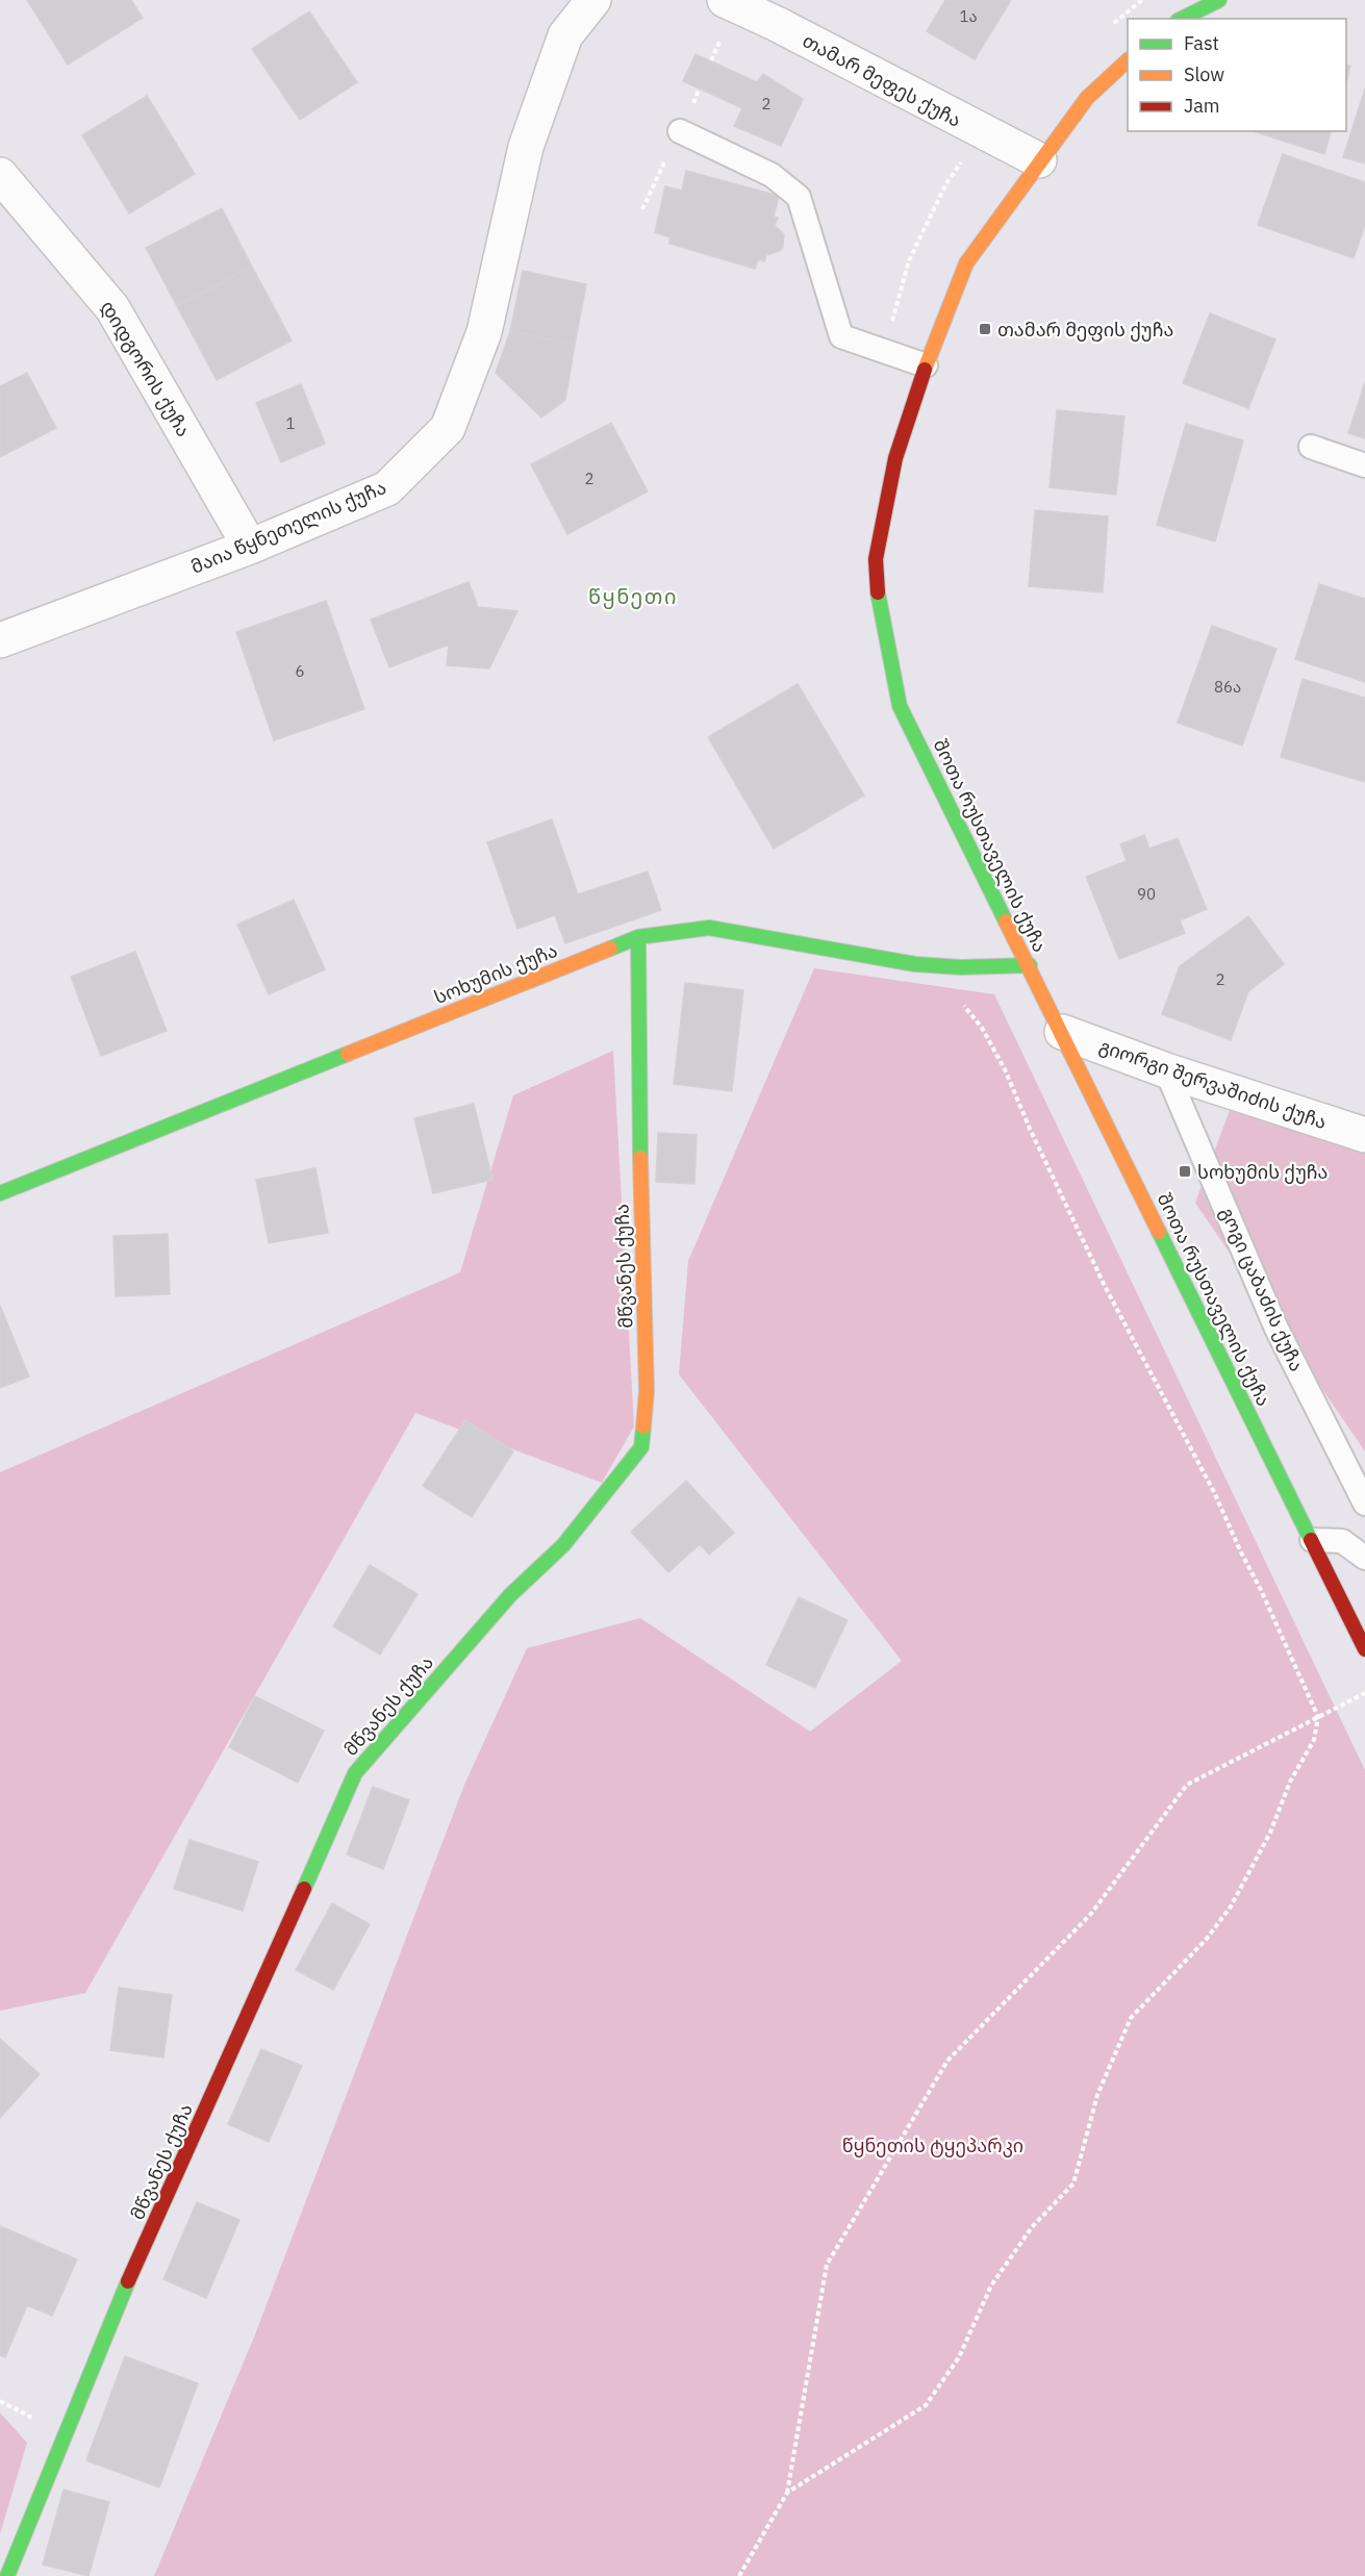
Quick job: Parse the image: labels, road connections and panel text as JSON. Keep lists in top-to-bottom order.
{
  "streets": {
    "street": [
      "თამარ მეფეს ქუჩა",
      "დიდგორის ქუჩა",
      "მაია წყნეთელის ქუჩა",
      "შოთა რუსთაველის ქუჩა",
      "სოხუმის ქუჩა",
      "გიორგი შერვაშიძის ქუჩა",
      "მწვანეს ქუჩა"
    ],
    "lane": ["გოგი ცაბაძის ქუჩა"]
  },
  "crossings": [
    ["თამარ მეფეს ქუჩა", "შოთა რუსთაველის ქუჩა"],
    ["დიდგორის ქუჩა", "მაია წყნეთელის ქუჩა"],
    ["შოთა რუსთაველის ქუჩა", "სოხუმის ქუჩა"],
    ["შოთა რუსთაველის ქუჩა", "გიორგი შერვაშიძის ქუჩა"],
    ["სოხუმის ქუჩა", "მწვანეს ქუჩა"],
    ["გიორგი შერვაშიძის ქუჩა", "გოგი ცაბაძის ქუჩა"]
  ],
  "districts": ["წყნეთი"],
  "parks": ["წყნეთის ტყეპარკი"],
  "places": {
    "transit": ["თამარ მეფის ქუჩა", "სოხუმის ქუჩა"]
  },
  "house_numbers": [
    "1ა",
    "2",
    "1",
    "2",
    "6",
    "86ა",
    "90",
    "2"
  ],
  "legend": ["Fast", "Slow", "Jam"]
}
